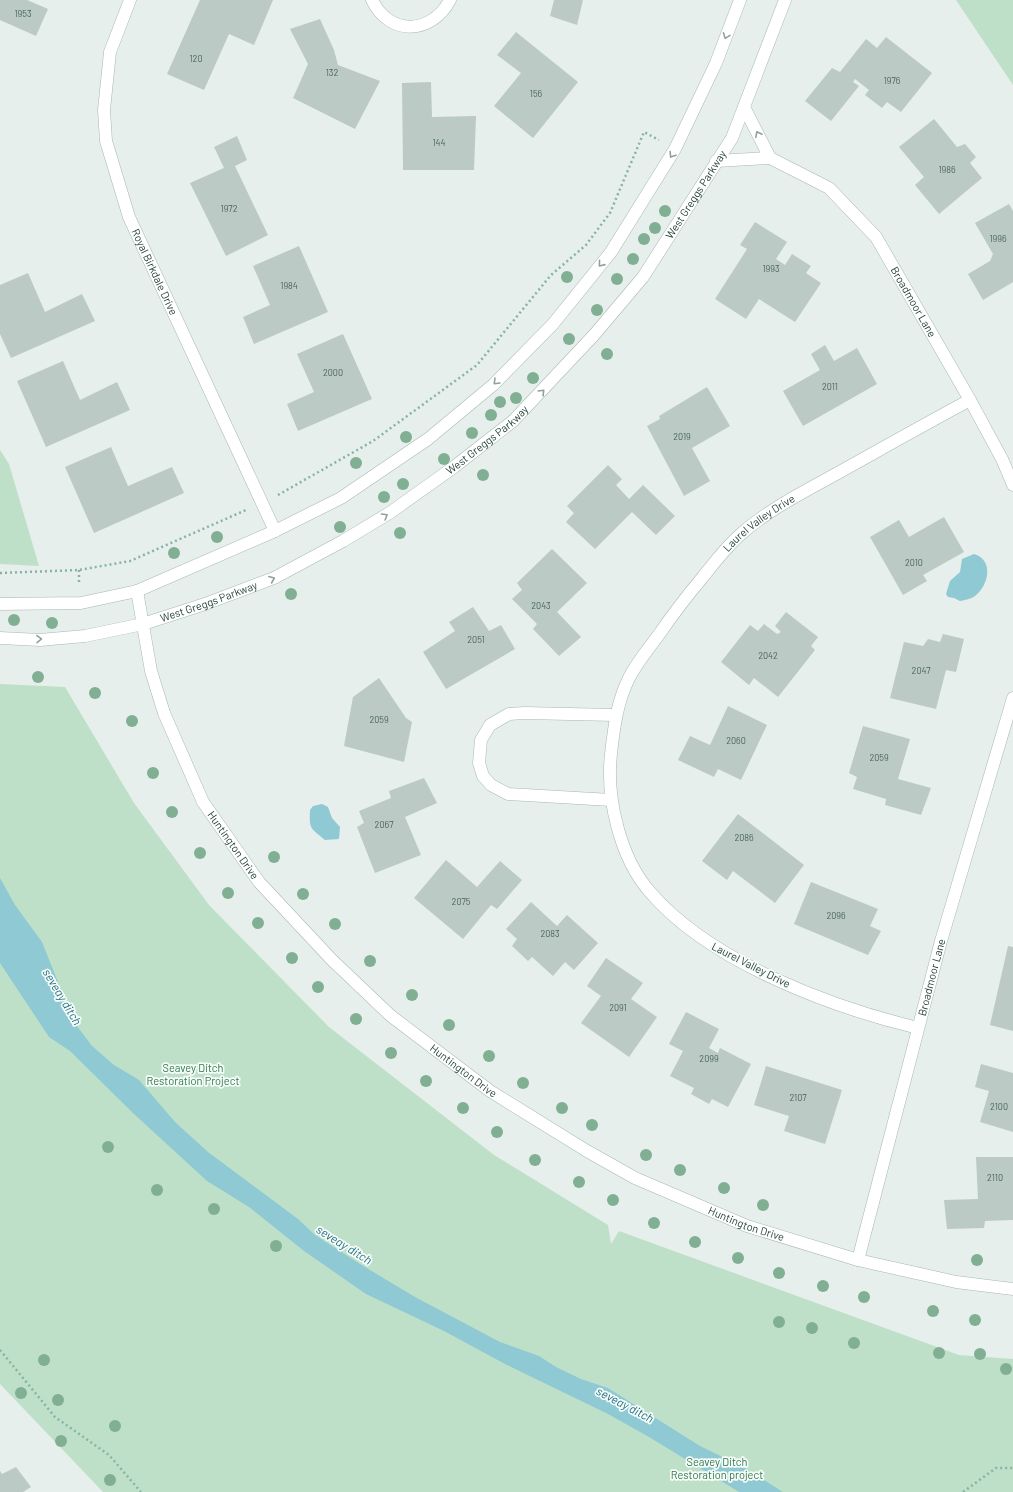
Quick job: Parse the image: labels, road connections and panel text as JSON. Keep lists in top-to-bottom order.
{
  "streets": {
    "street": [
      "West Greggs Parkway",
      "Royal Birkdale Drive",
      "Broadmoor Lane",
      "Laurel Valley Drive",
      "Huntington Drive"
    ]
  },
  "crossings": [
    ["West Greggs Parkway", "Huntington Drive"],
    ["Broadmoor Lane", "Laurel Valley Drive"],
    ["Broadmoor Lane", "Huntington Drive"]
  ],
  "water": ["seveay ditch"],
  "parks": ["Seavey Ditch Restoration Project", "Seavey Ditch Restoration project"],
  "house_numbers": [
    "1953",
    "120",
    "132",
    "1976",
    "156",
    "144",
    "1986",
    "1972",
    "1996",
    "1993",
    "1984",
    "2000",
    "2011",
    "2019",
    "2010",
    "2043",
    "2051",
    "2042",
    "2047",
    "2059",
    "2060",
    "2059",
    "2067",
    "2086",
    "2075",
    "2096",
    "2083",
    "2091",
    "2099",
    "2107",
    "2100",
    "2110"
  ]
}
